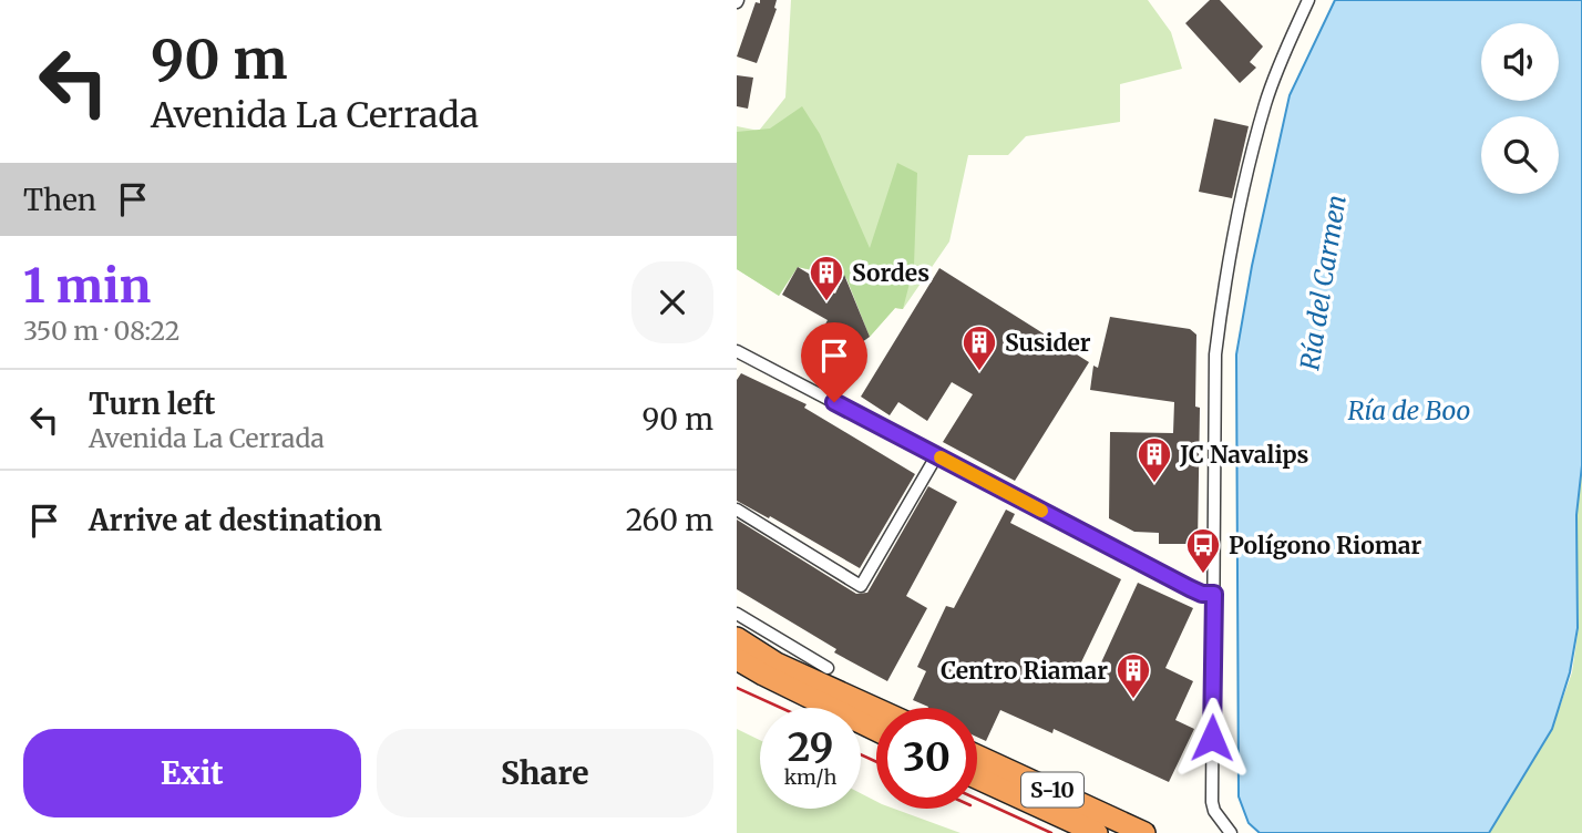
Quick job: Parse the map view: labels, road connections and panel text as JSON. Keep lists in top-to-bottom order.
{
  "streets": {
    "highway": ["S-10"]
  },
  "water": ["Ría del Carmen", "Ría de Boo"],
  "places": {
    "building": [
      "Sordes",
      "Susider",
      "JC Navalips",
      "Centro Riamar"
    ],
    "bus stop": ["Polígono Riomar"]
  },
  "page": {
    "turn": ["90 m", "Avenida La Cerrada"],
    "then": "Then",
    "heading": ["1 min", "350 m · 08:22"],
    "list": [
      {
        "name": "Turn left",
        "note": "Avenida La Cerrada",
        "value": "90 m"
      },
      {
        "name": "Arrive at destination",
        "value": "260 m"
      }
    ],
    "speed": "29 km/h",
    "limit": "30",
    "buttons": ["Exit", "Share"]
  }
}
